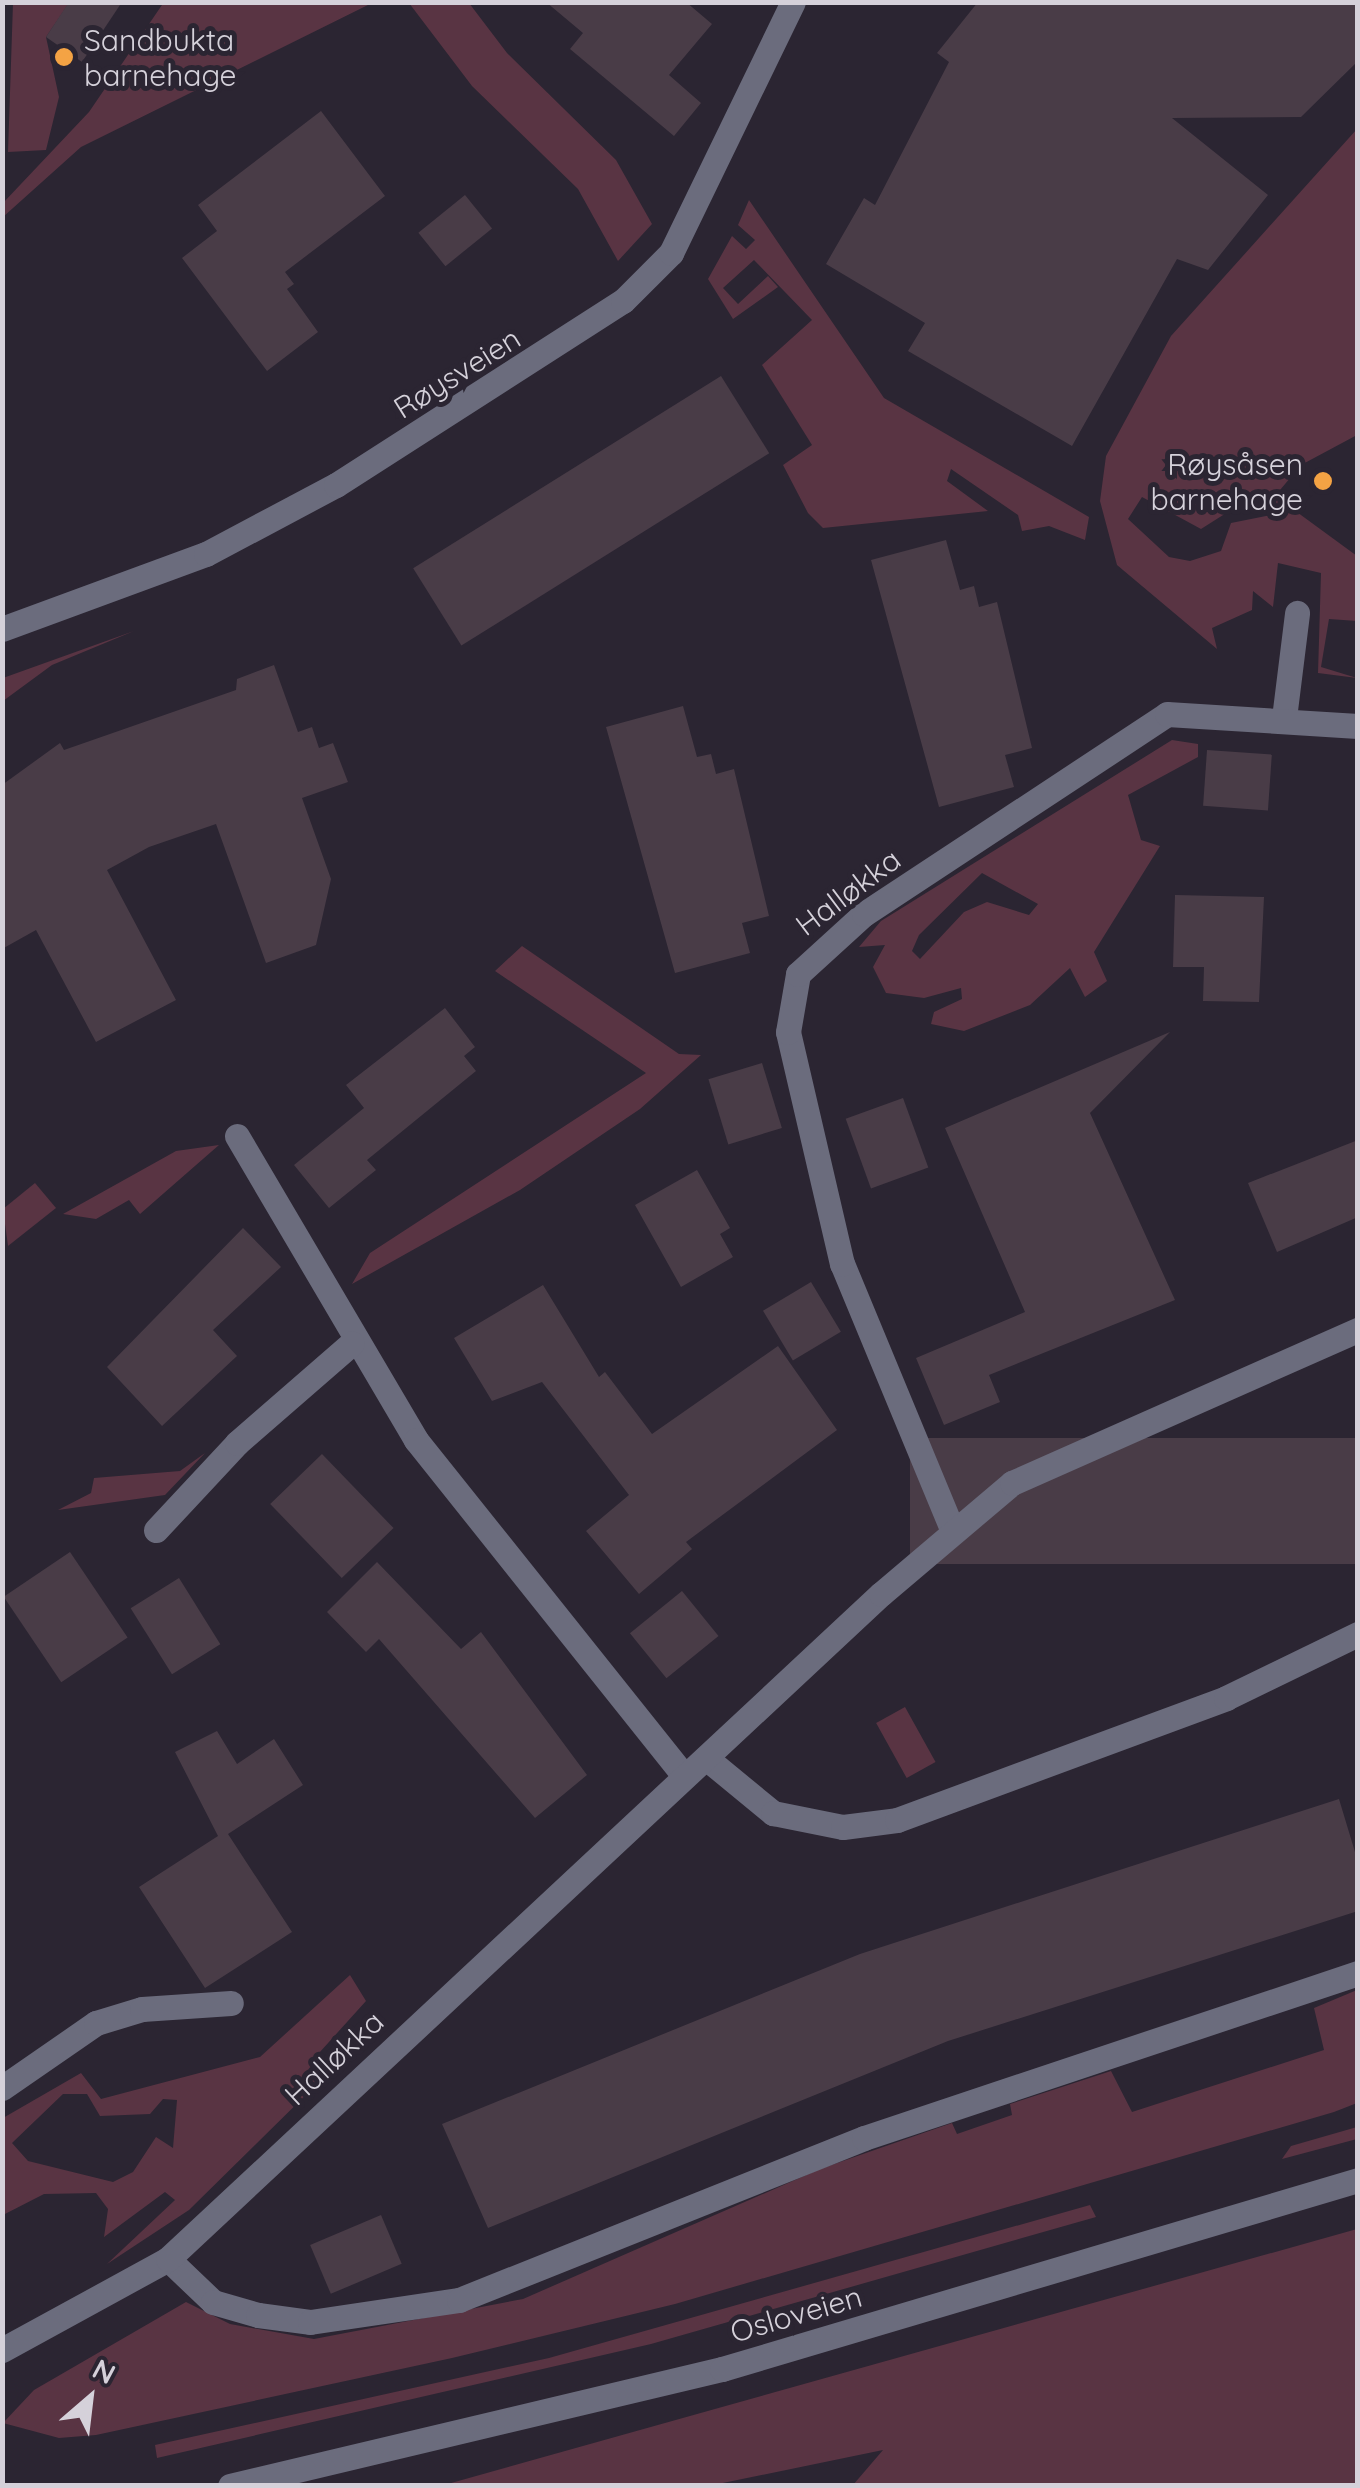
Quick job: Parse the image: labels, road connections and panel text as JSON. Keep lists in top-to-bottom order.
{
  "streets": {
    "street": ["Røysveien", "Halløkka", "Osloveien"]
  },
  "places": ["Sandbukta barnehage", "Røysåsen barnehage"],
  "north": "top right"
}
